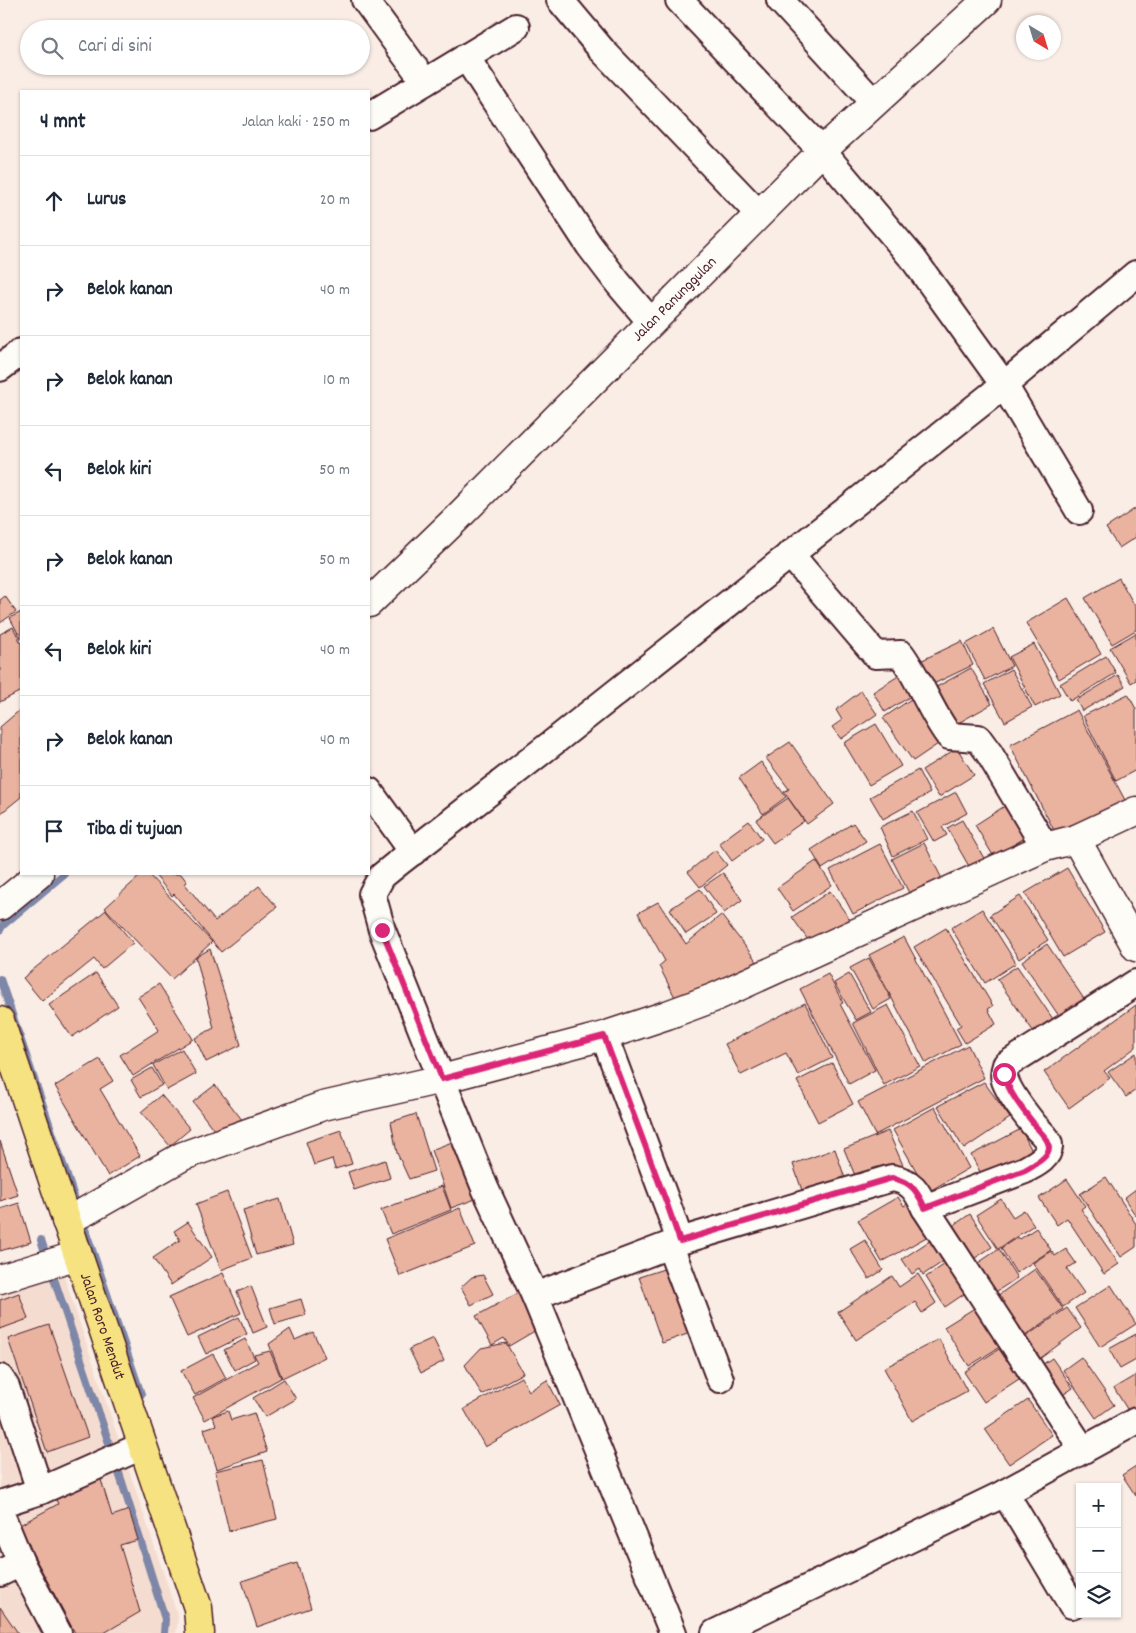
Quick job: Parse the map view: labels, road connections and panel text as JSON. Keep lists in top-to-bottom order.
{
  "streets": {
    "main road": ["Jalan Roro Mendut"],
    "street": ["Jalan Panunggulan"]
  },
  "north": "bottom right",
  "page": {
    "search": "Cari di sini",
    "heading": ["4 mnt", "Jalan kaki · 250 m"],
    "list": [
      ["Lurus", "20 m"],
      ["Belok kanan", "40 m"],
      ["Belok kanan", "10 m"],
      ["Belok kiri", "50 m"],
      ["Belok kanan", "50 m"],
      ["Belok kiri", "40 m"],
      ["Belok kanan", "40 m"],
      "Tiba di tujuan"
    ],
    "map_buttons": ["+", "−"]
  }
}
